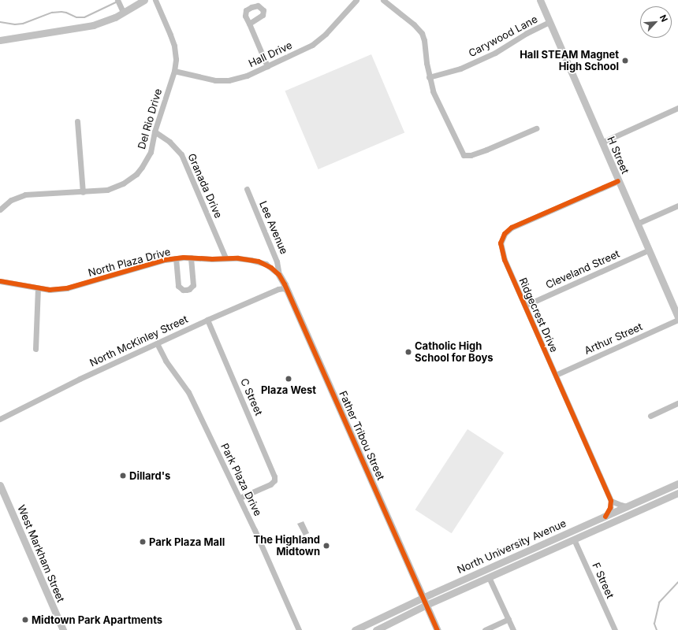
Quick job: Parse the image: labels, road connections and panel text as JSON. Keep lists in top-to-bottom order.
{
  "streets": {
    "street": [
      "Carywood Lane",
      "Hall Drive",
      "Del Rio Drive",
      "H Street",
      "Granada Drive",
      "Lee Avenue",
      "North Plaza Drive",
      "Cleveland Street",
      "Ridgecrest Drive",
      "Arthur Street",
      "North McKinley Street",
      "C Street",
      "Father Tribou Street",
      "Park Plaza Drive",
      "North University Avenue",
      "West Markham Street",
      "F Street"
    ]
  },
  "crossings": [
    ["Carywood Lane", "H Street"],
    ["Hall Drive", "Del Rio Drive"],
    ["Del Rio Drive", "Granada Drive"],
    ["H Street", "Cleveland Street"],
    ["H Street", "Ridgecrest Drive"],
    ["Granada Drive", "North Plaza Drive"],
    ["Lee Avenue", "North Plaza Drive"],
    ["Lee Avenue", "Father Tribou Street"],
    ["North Plaza Drive", "Father Tribou Street"],
    ["Cleveland Street", "Ridgecrest Drive"],
    ["Ridgecrest Drive", "Arthur Street"],
    ["North McKinley Street", "C Street"],
    ["North McKinley Street", "Father Tribou Street"],
    ["North McKinley Street", "Park Plaza Drive"],
    ["C Street", "Park Plaza Drive"],
    ["Father Tribou Street", "North University Avenue"],
    ["North University Avenue", "F Street"]
  ],
  "places": [
    "Hall STEAM Magnet High School",
    "Catholic High School for Boys",
    "Plaza West",
    "Dillard's",
    "Park Plaza Mall",
    "The Highland Midtown",
    "Midtown Park Apartments"
  ],
  "north": "top right"
}
